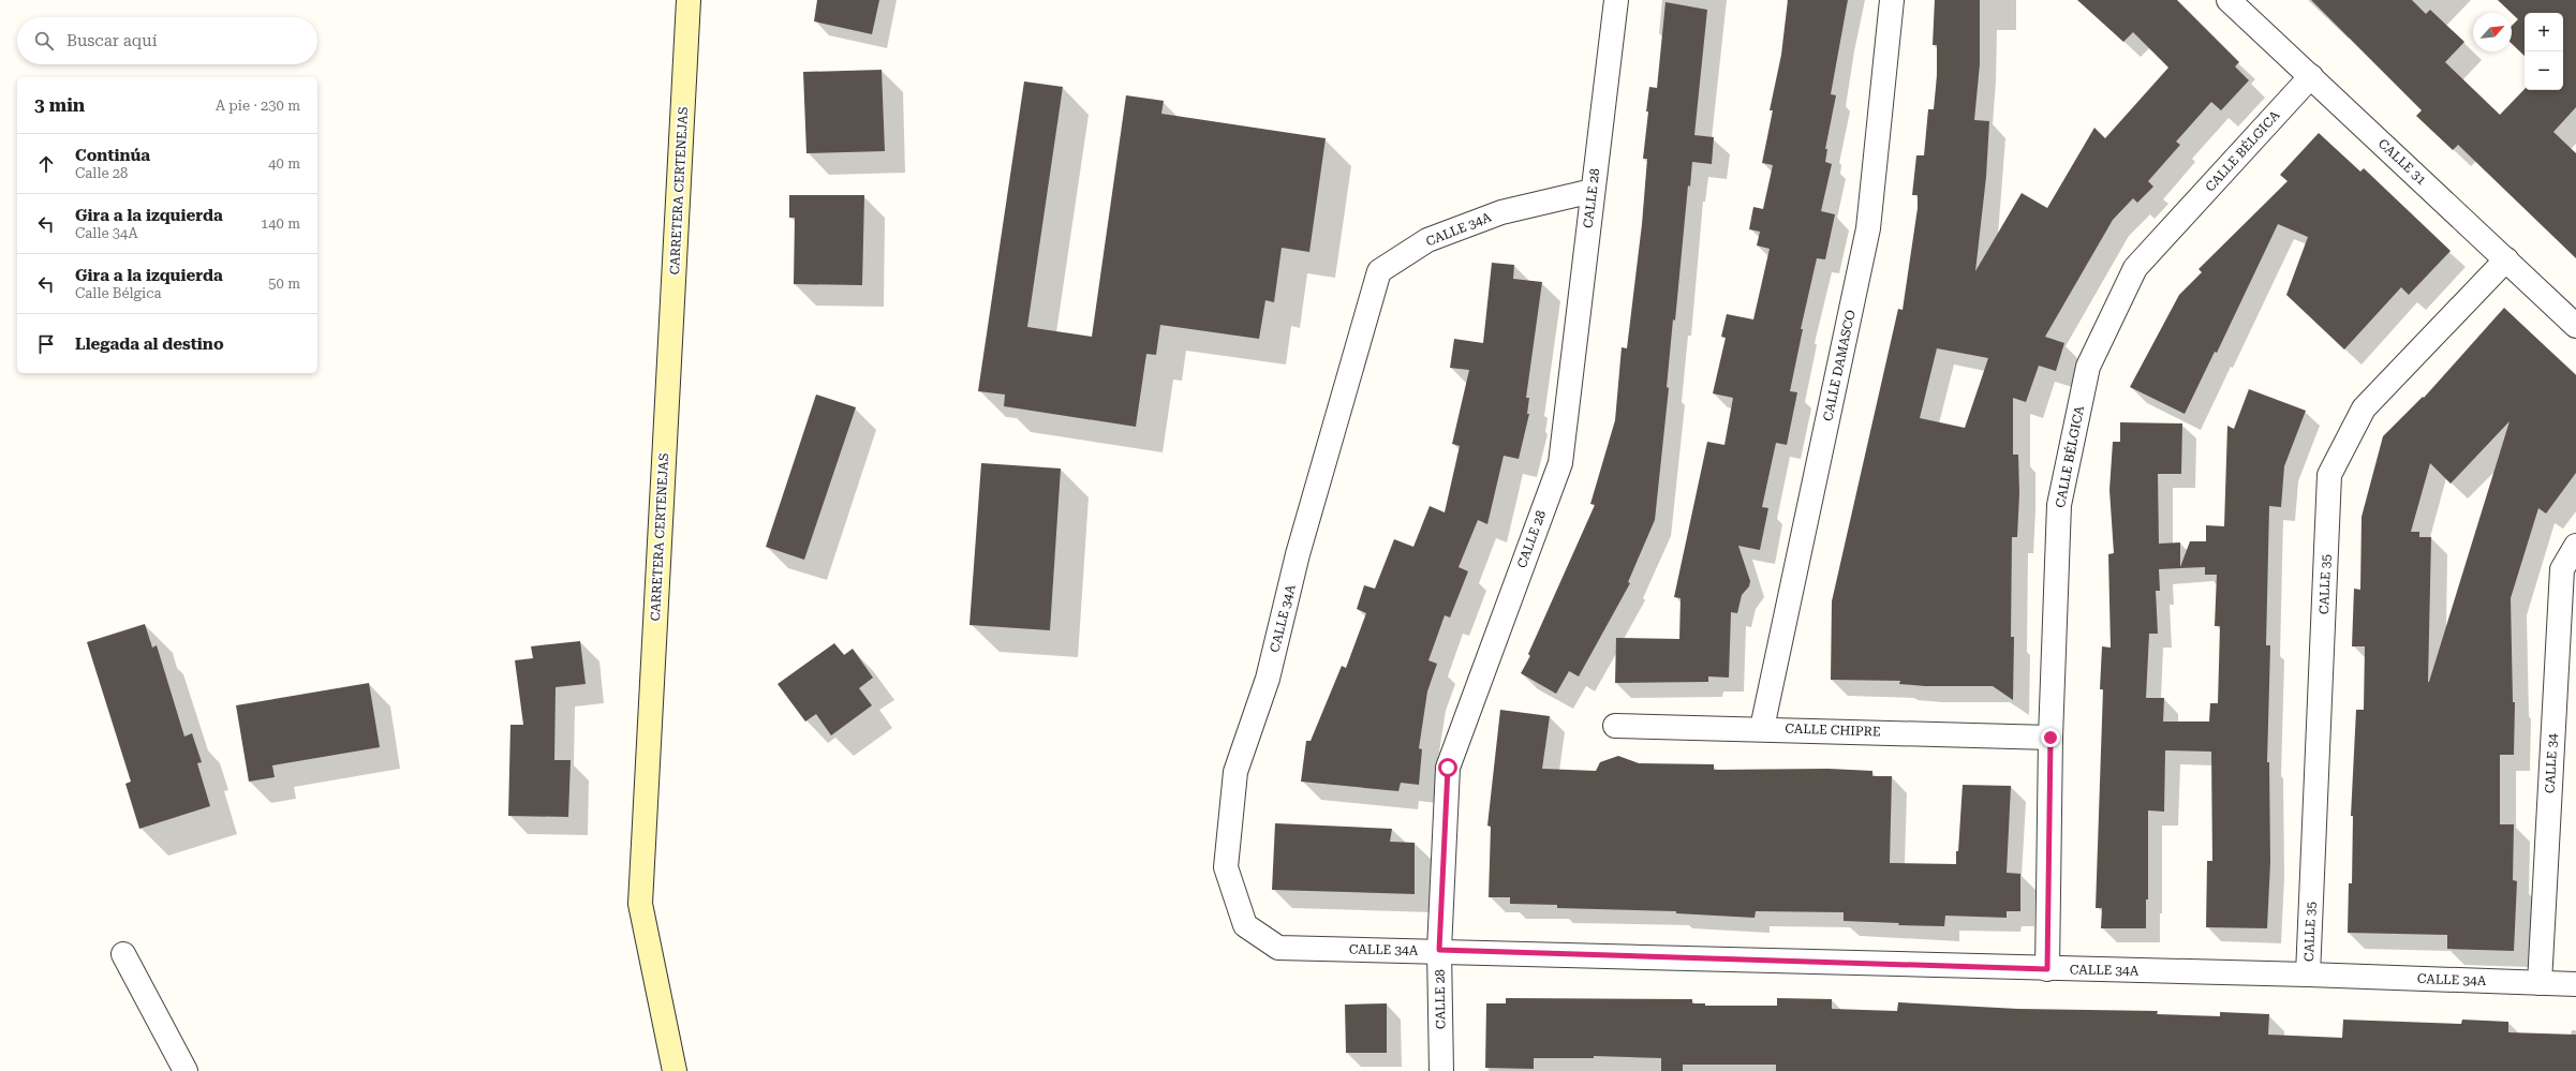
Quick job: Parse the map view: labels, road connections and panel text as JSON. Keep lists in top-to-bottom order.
{
  "streets": {
    "main road": ["CARRETERA CERTENEJAS"],
    "street": [
      "CALLE BÉLGICA",
      "CALLE 31",
      "CALLE 28",
      "CALLE 34A",
      "CALLE DAMASCO",
      "CALLE 35",
      "CALLE CHIPRE",
      "CALLE 34"
    ]
  },
  "crossings": [
    ["CALLE BÉLGICA", "CALLE 31"],
    ["CALLE BÉLGICA", "CALLE 34A"],
    ["CALLE BÉLGICA", "CALLE CHIPRE"],
    ["CALLE 31", "CALLE 35"],
    ["CALLE 28", "CALLE 34A"],
    ["CALLE 34A", "CALLE 35"],
    ["CALLE 34A", "CALLE 34"],
    ["CALLE DAMASCO", "CALLE CHIPRE"]
  ],
  "north": "top right",
  "page": {
    "map_buttons": ["+", "−"],
    "search": "Buscar aquí",
    "heading": ["3 min", "A pie · 230 m"],
    "list": [
      ["Continúa", "Calle 28", "40 m"],
      ["Gira a la izquierda", "Calle 34A", "140 m"],
      ["Gira a la izquierda", "Calle Bélgica", "50 m"],
      "Llegada al destino"
    ]
  }
}
